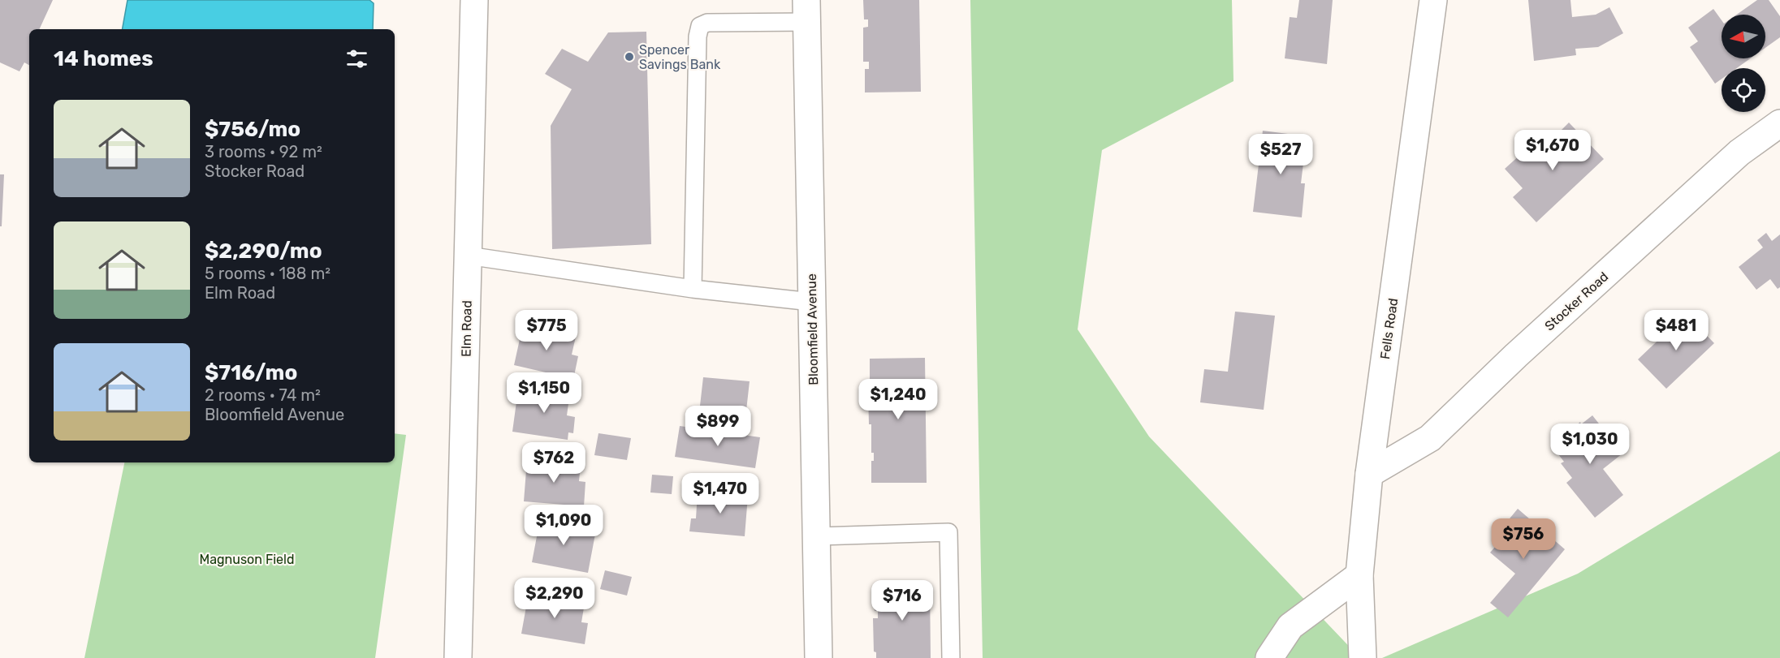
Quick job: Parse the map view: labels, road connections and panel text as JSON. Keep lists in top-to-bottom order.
{
  "streets": {
    "street": [
      "Stocker Road",
      "Elm Road",
      "Fells Road",
      "Bloomfield Avenue"
    ]
  },
  "crossings": [
    ["Stocker Road", "Fells Road"]
  ],
  "parks": ["Magnuson Field"],
  "places": ["Spencer Savings Bank"],
  "north": "left",
  "page": {
    "heading": "14 homes",
    "list": [
      {
        "name": "$756/mo",
        "note": "3 rooms · 92 m² · Stocker Road"
      },
      {
        "name": "$2,290/mo",
        "note": "5 rooms · 188 m² · Elm Road"
      },
      {
        "name": "$716/mo",
        "note": "2 rooms · 74 m² · Bloomfield Avenue"
      }
    ],
    "price": [
      "$1,670",
      "$527",
      "$775",
      "$481",
      "$1,150",
      "$1,240",
      "$899",
      "$1,030",
      "$762",
      "$1,470",
      "$1,090",
      "$756",
      "$2,290",
      "$716"
    ]
  }
}
